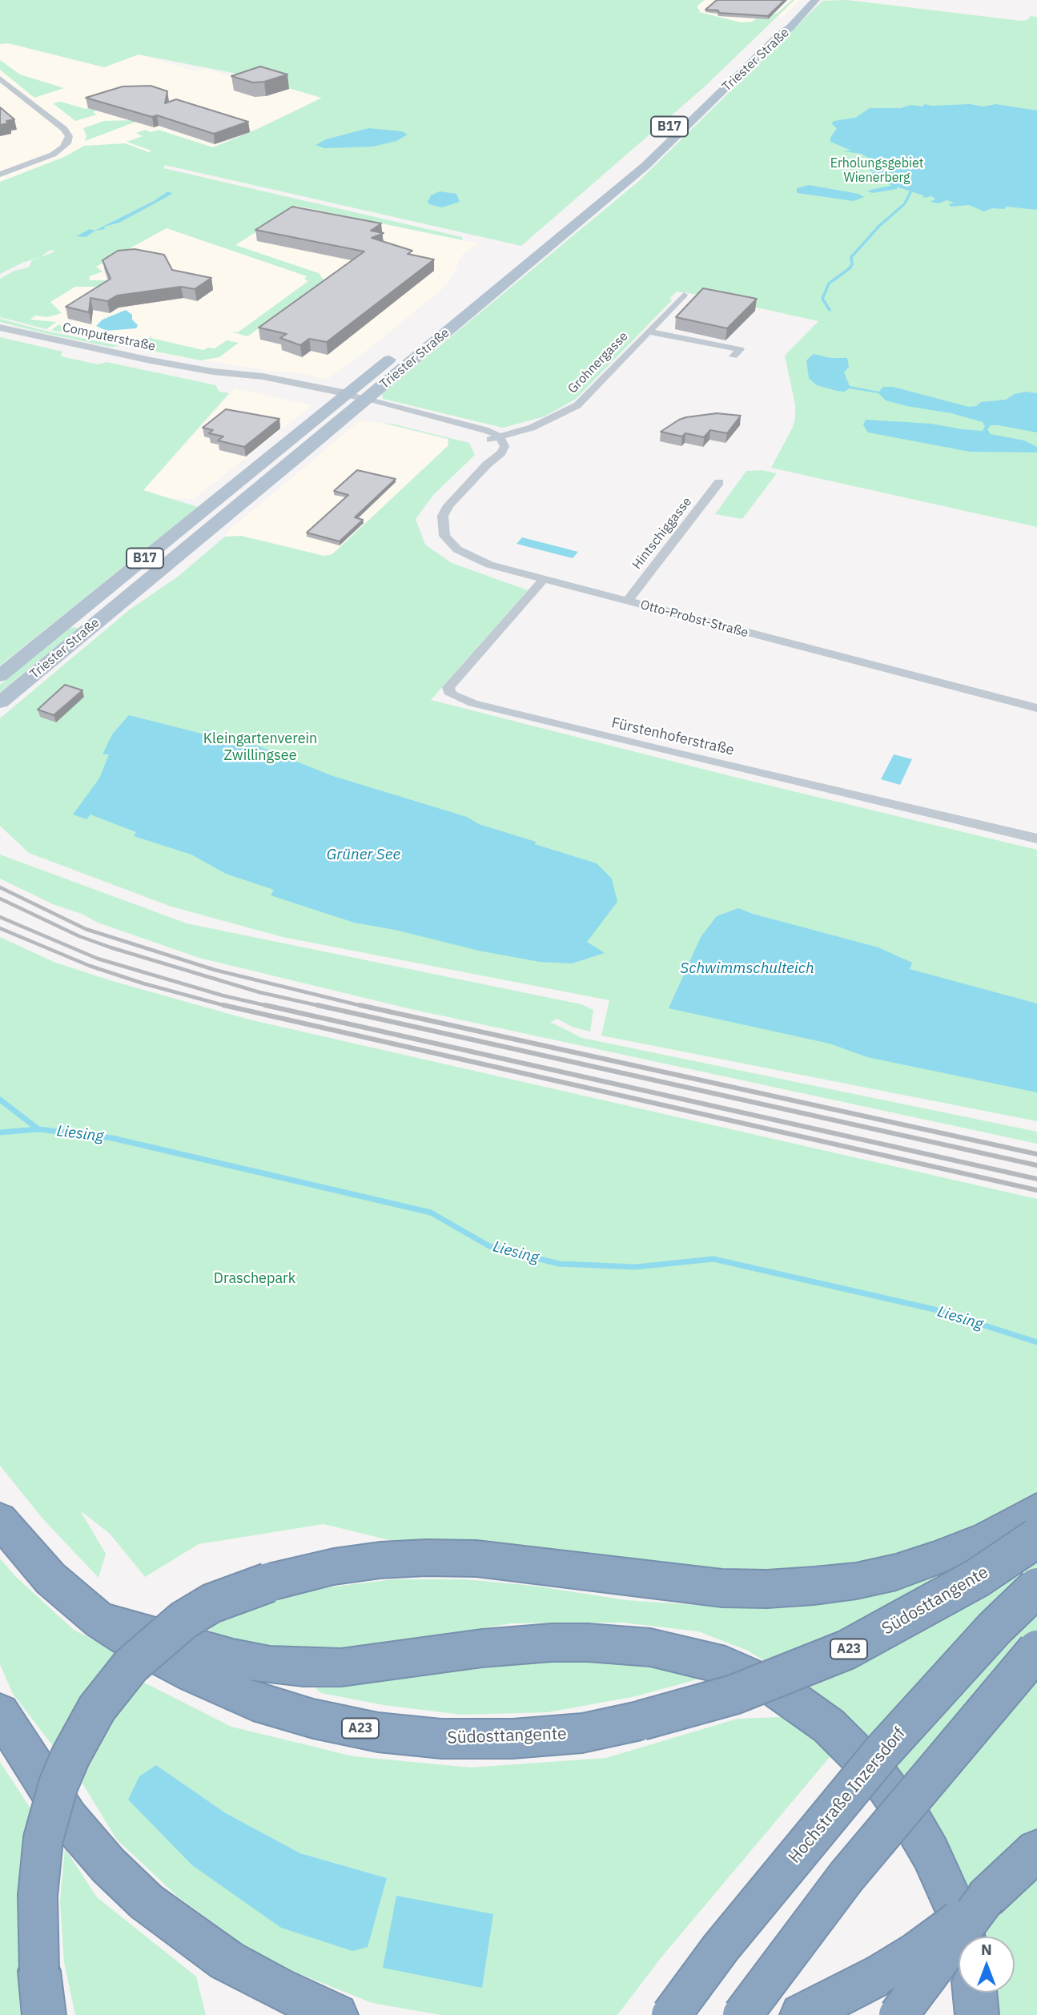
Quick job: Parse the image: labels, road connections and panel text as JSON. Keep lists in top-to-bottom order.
{
  "streets": {
    "highway": ["Südosttangente", "A23", "Hochstraße Inzersdorf"],
    "main road": ["Triester Straße", "B17"],
    "street": [
      "Computerstraße",
      "Grohnergasse",
      "Hintschiggasse",
      "Otto-Probst-Straße",
      "Fürstenhoferstraße"
    ]
  },
  "crossings": [
    ["Triester Straße", "Computerstraße"],
    ["Grohnergasse", "Otto-Probst-Straße"],
    ["Hintschiggasse", "Otto-Probst-Straße"],
    ["Otto-Probst-Straße", "Fürstenhoferstraße"]
  ],
  "water": ["Grüner See", "Schwimmschulteich", "Liesing"],
  "parks": ["Erholungsgebiet Wienerberg", "Kleingartenverein Zwillingsee", "Draschepark"],
  "north": "top"
}
